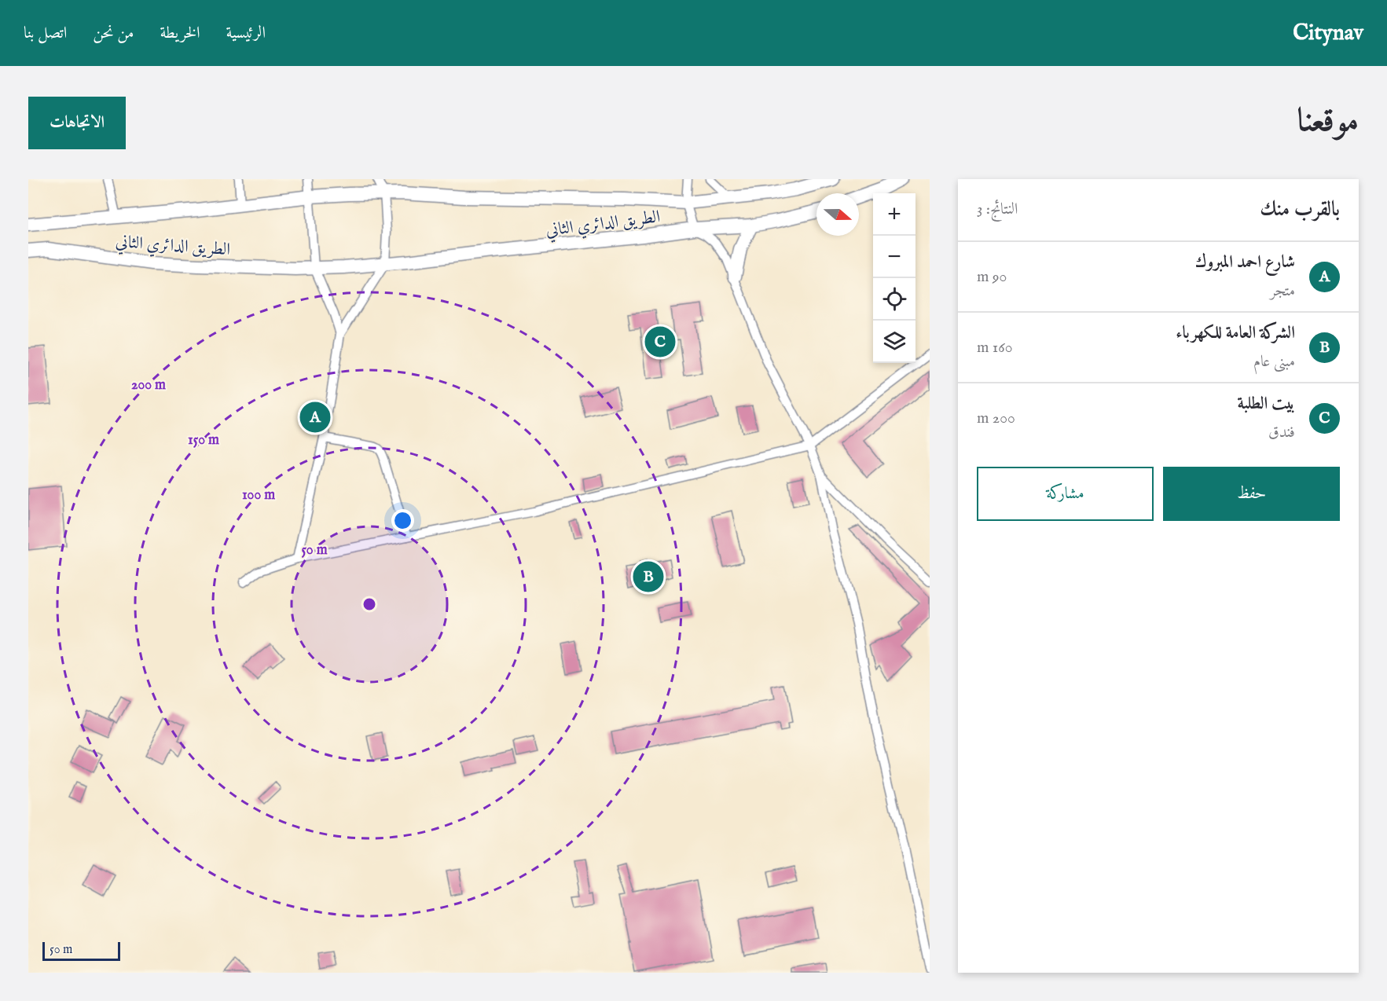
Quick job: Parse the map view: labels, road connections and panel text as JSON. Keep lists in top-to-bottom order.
{
  "streets": {
    "main road": ["الطريق الدائري الثاني"]
  },
  "scale_bar": "50 m",
  "north": "right",
  "page": {
    "header": "Citynav",
    "nav": [
      "الرئيسية",
      "الخريطة",
      "من نحن",
      "اتصل بنا"
    ],
    "title": "موقعنا",
    "buttons": [
      "الاتجاهات",
      ["حفظ", "مشاركة"]
    ],
    "heading": ["بالقرب منك", "النتائج: 3"],
    "map_buttons": ["+", "−"],
    "list": [
      {
        "mark": "A",
        "name": "شارع احمد المبروك",
        "note": "متجر",
        "value": "90 m"
      },
      {
        "mark": "B",
        "name": "الشركة العامة للكهرباء",
        "note": "مبنى عام",
        "value": "160 m"
      },
      {
        "mark": "C",
        "name": "بيت الطلبة",
        "note": "فندق",
        "value": "200 m"
      }
    ],
    "pins": ["C", "A", "B"],
    "scale": "50 m"
  },
  "rings": [
    "200 m",
    "150 m",
    "100 m",
    "50 m"
  ]
}
